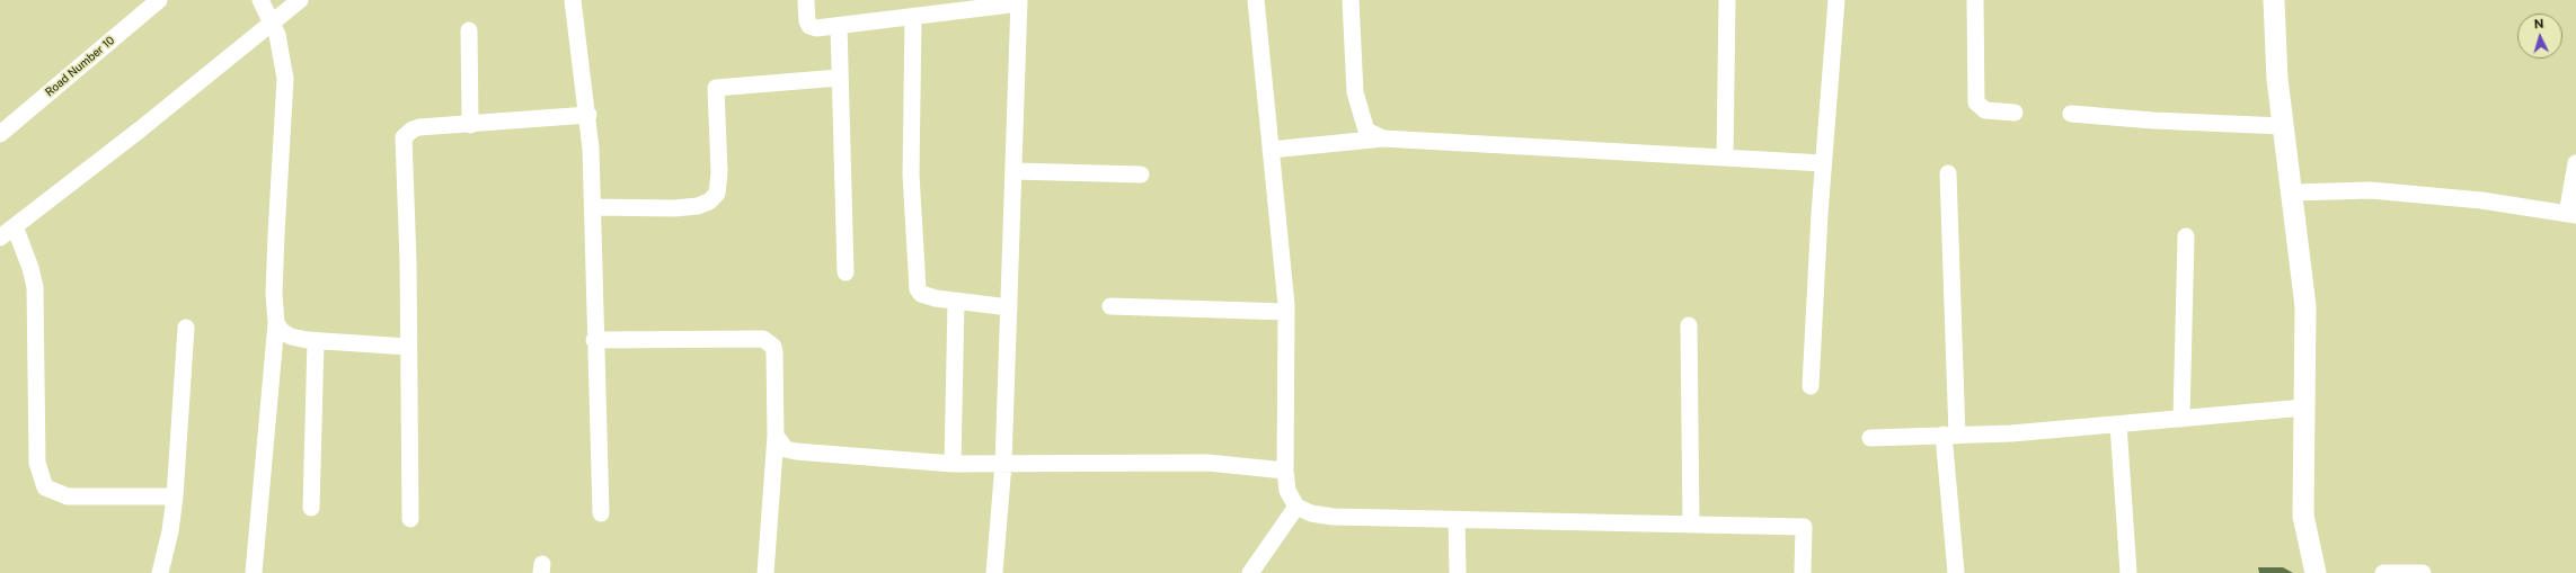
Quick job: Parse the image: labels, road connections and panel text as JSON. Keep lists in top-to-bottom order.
{
  "streets": {
    "street": ["Road Number 10"]
  },
  "north": "top"
}
